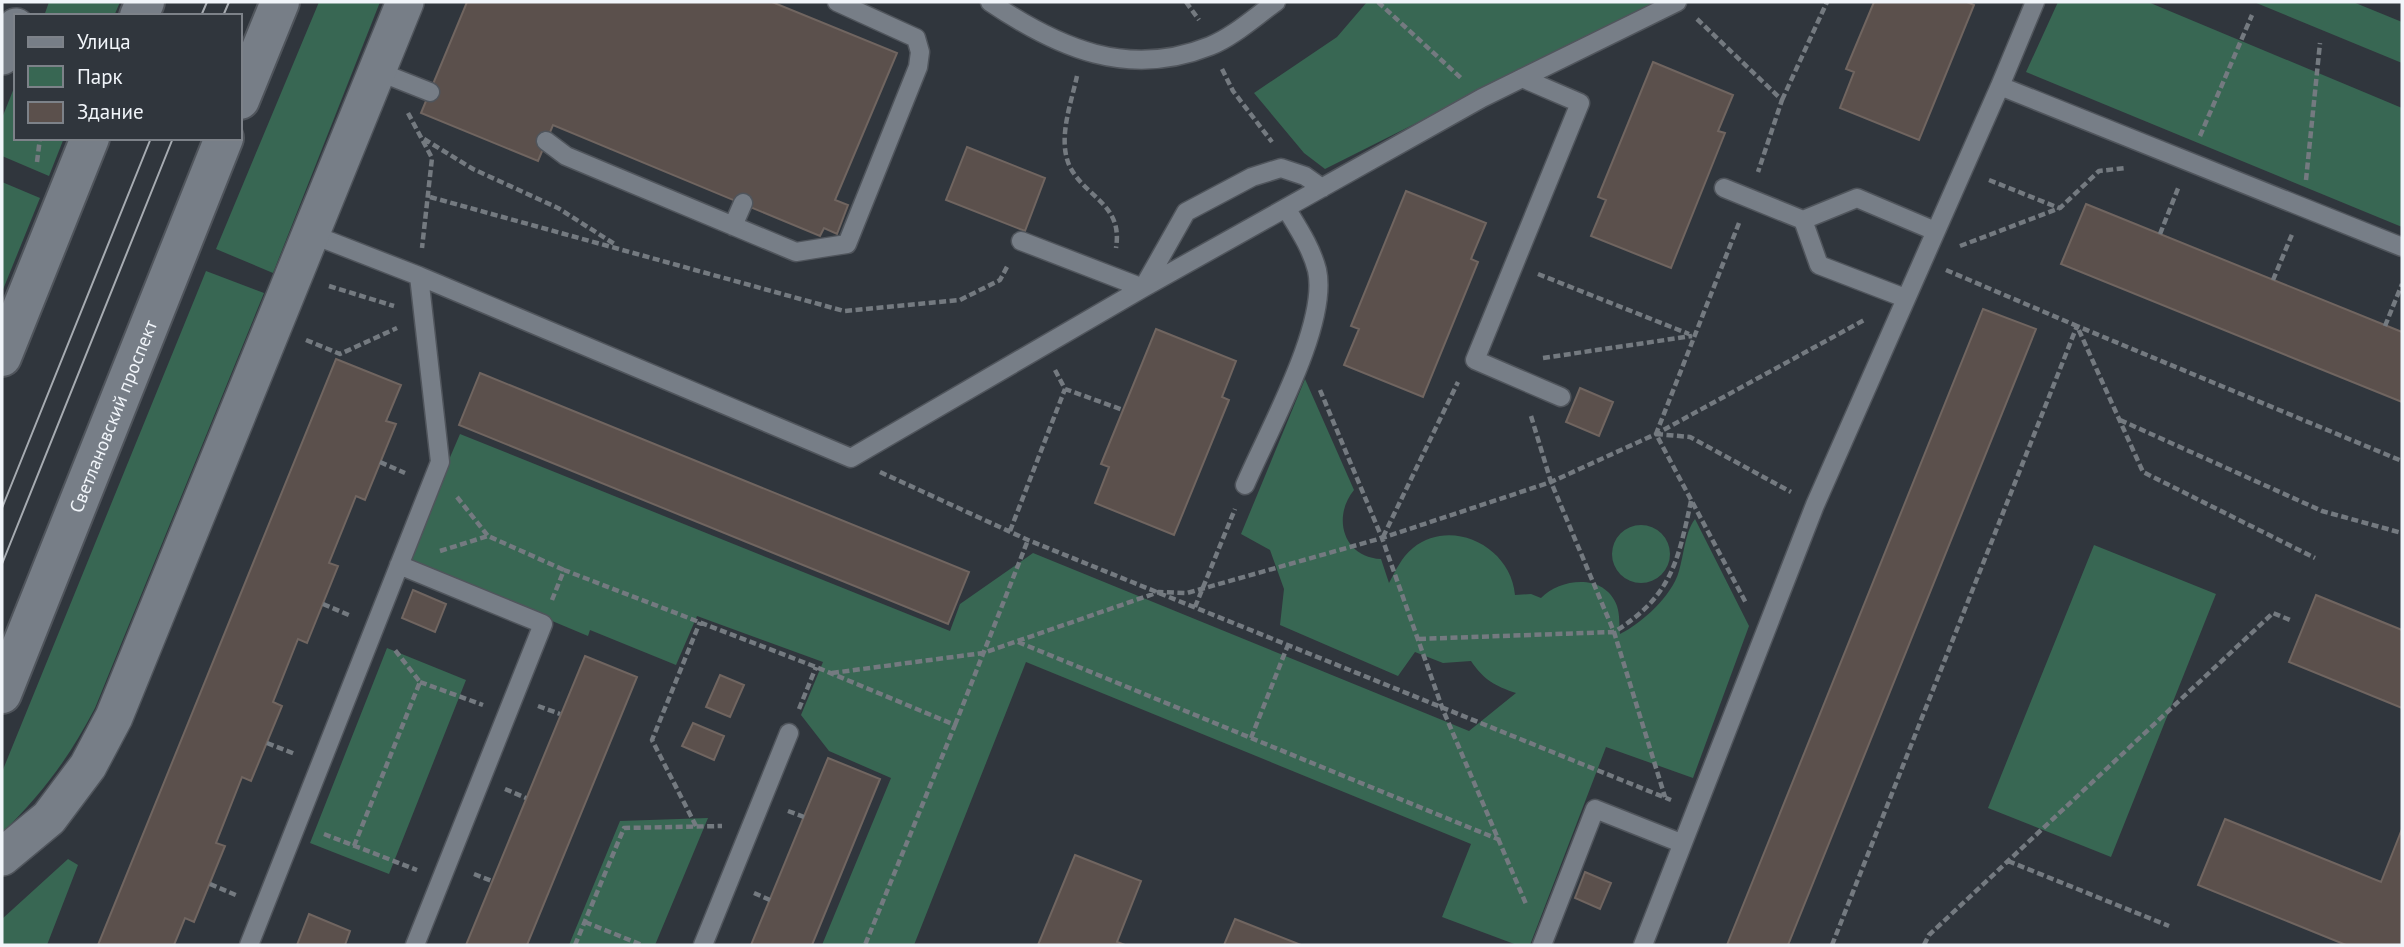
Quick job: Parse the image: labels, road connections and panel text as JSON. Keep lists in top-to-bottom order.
{
  "streets": {
    "main road": ["Светлановский проспект"]
  },
  "legend": ["Улица", "Парк", "Здание"]
}
